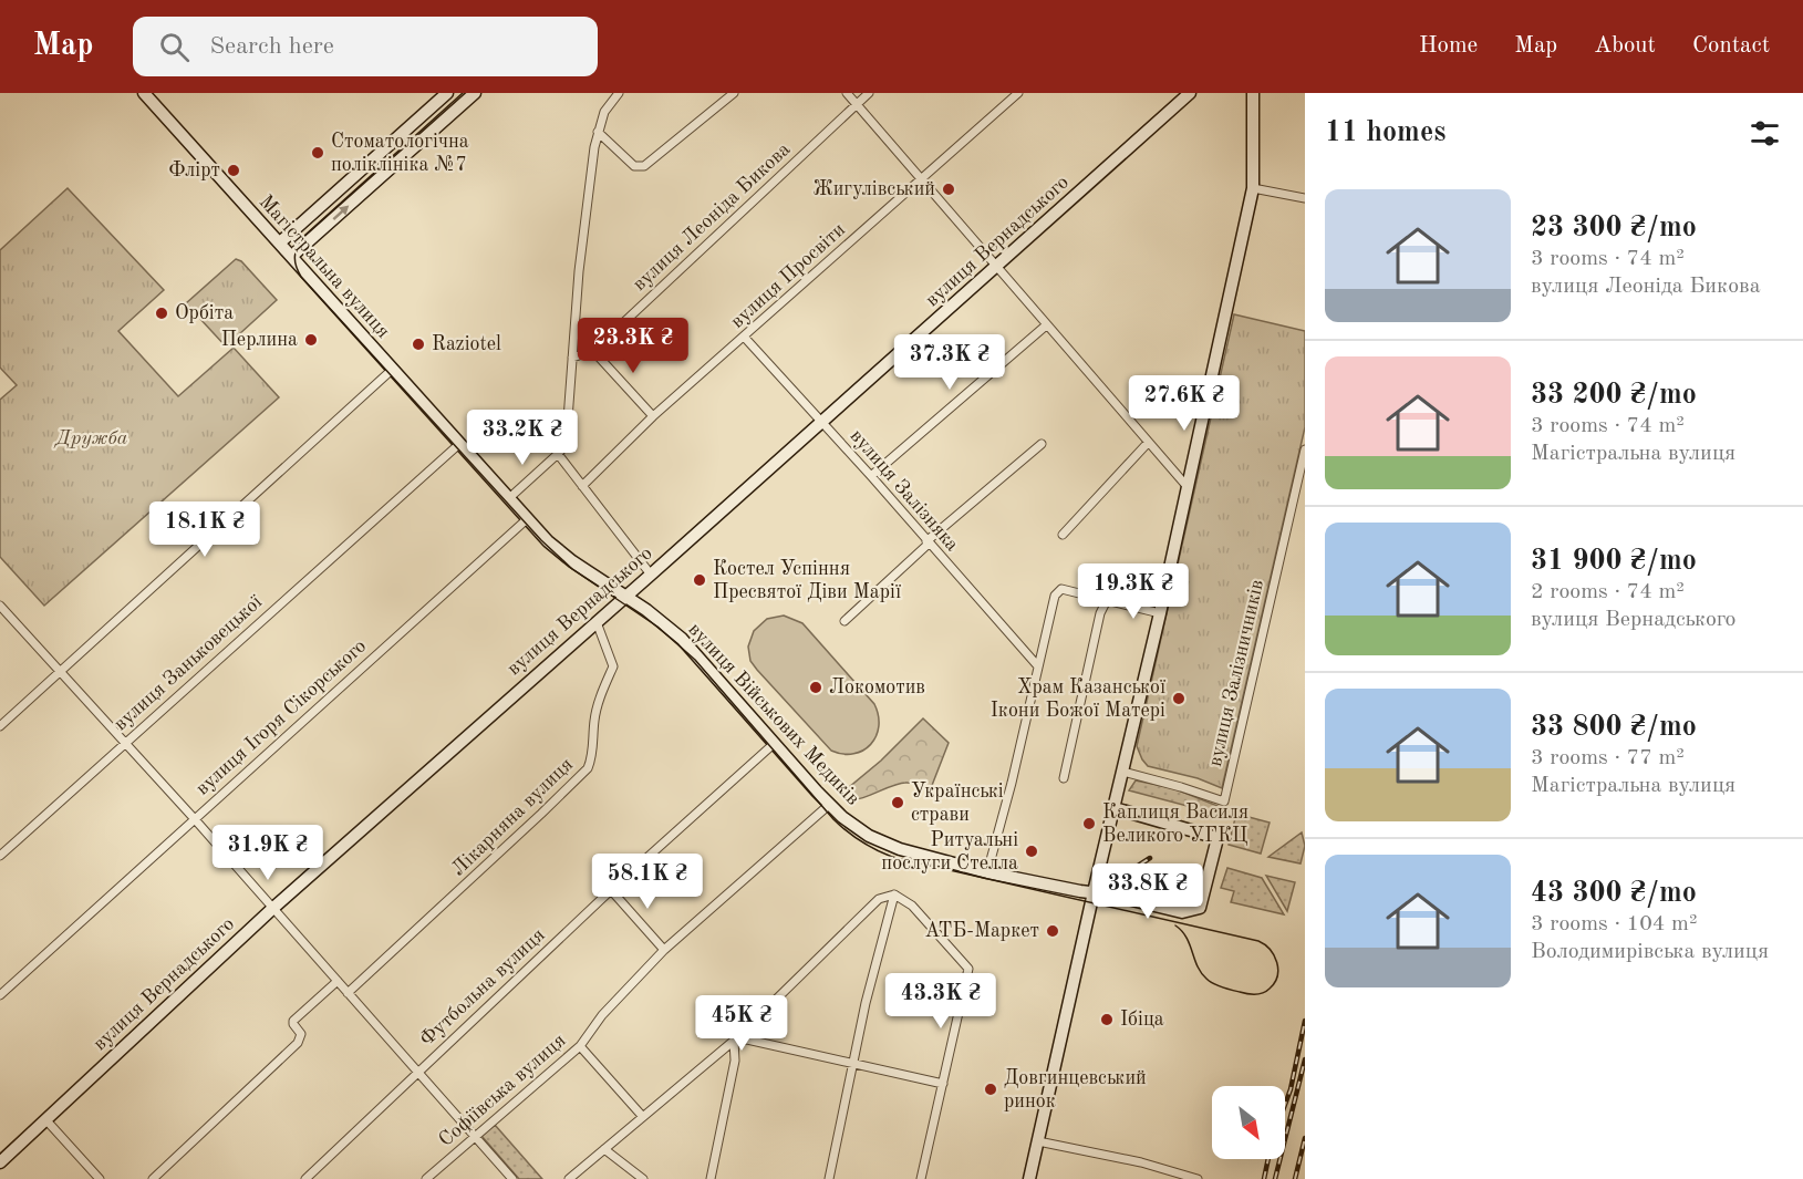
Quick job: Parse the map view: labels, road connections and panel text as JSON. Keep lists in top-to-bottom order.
{
  "streets": {
    "street": [
      "вулиця Леоніда Бикова",
      "вулиця Вернадського",
      "Магістральна вулиця",
      "вулиця Просвіти",
      "вулиця Залізняка",
      "вулиця Заньковецької",
      "вулиця Залізничників",
      "вулиця Військових Медиків",
      "вулиця Ігоря Сікорського",
      "Лікарняна вулиця",
      "Футбольна вулиця",
      "Софіївська вулиця"
    ]
  },
  "crossings": [
    ["вулиця Вернадського", "Магістральна вулиця"],
    ["вулиця Вернадського", "вулиця Залізняка"],
    ["вулиця Вернадського", "вулиця Військових Медиків"],
    ["вулиця Вернадського", "Лікарняна вулиця"],
    ["Магістральна вулиця", "вулиця Заньковецької"],
    ["Магістральна вулиця", "вулиця Військових Медиків"],
    ["Магістральна вулиця", "вулиця Ігоря Сікорського"],
    ["вулиця Просвіти", "вулиця Залізняка"],
    ["вулиця Військових Медиків", "Футбольна вулиця"],
    ["вулиця Військових Медиків", "Софіївська вулиця"]
  ],
  "parks": ["Дружба"],
  "places": [
    "Стоматологічна поліклініка №7",
    "Флірт",
    "Жигулівський",
    "Орбіта",
    "Перлина",
    "Raziotel",
    "Костел Успіння Пресвятої Діви Марії",
    "Локомотив",
    "Храм Казанської Ікони Божої Матері",
    "Українські страви",
    "Каплиця Василя Великого УГКЦ",
    "Ритуальні послуги Стелла",
    "АТБ-Маркет",
    "Ібіца",
    "Довгинцевський ринок"
  ],
  "north": "bottom right",
  "page": {
    "header": "Map",
    "search": "Search here",
    "nav": [
      "Home",
      "Map",
      "About",
      "Contact"
    ],
    "heading": "11 homes",
    "list": [
      {
        "name": "23 300 ₴/mo",
        "note": "3 rooms · 74 m² · вулиця Леоніда Бикова"
      },
      {
        "name": "33 200 ₴/mo",
        "note": "3 rooms · 74 m² · Магістральна вулиця"
      },
      {
        "name": "31 900 ₴/mo",
        "note": "2 rooms · 74 m² · вулиця Вернадського"
      },
      {
        "name": "33 800 ₴/mo",
        "note": "3 rooms · 77 m² · Магістральна вулиця"
      },
      {
        "name": "43 300 ₴/mo",
        "note": "3 rooms · 104 m² · Володимирівська вулиця"
      }
    ],
    "price": [
      "23.3K ₴",
      "37.3K ₴",
      "27.6K ₴",
      "33.2K ₴",
      "18.1K ₴",
      "19.3K ₴",
      "31.9K ₴",
      "58.1K ₴",
      "33.8K ₴",
      "43.3K ₴",
      "45K ₴"
    ]
  }
}
